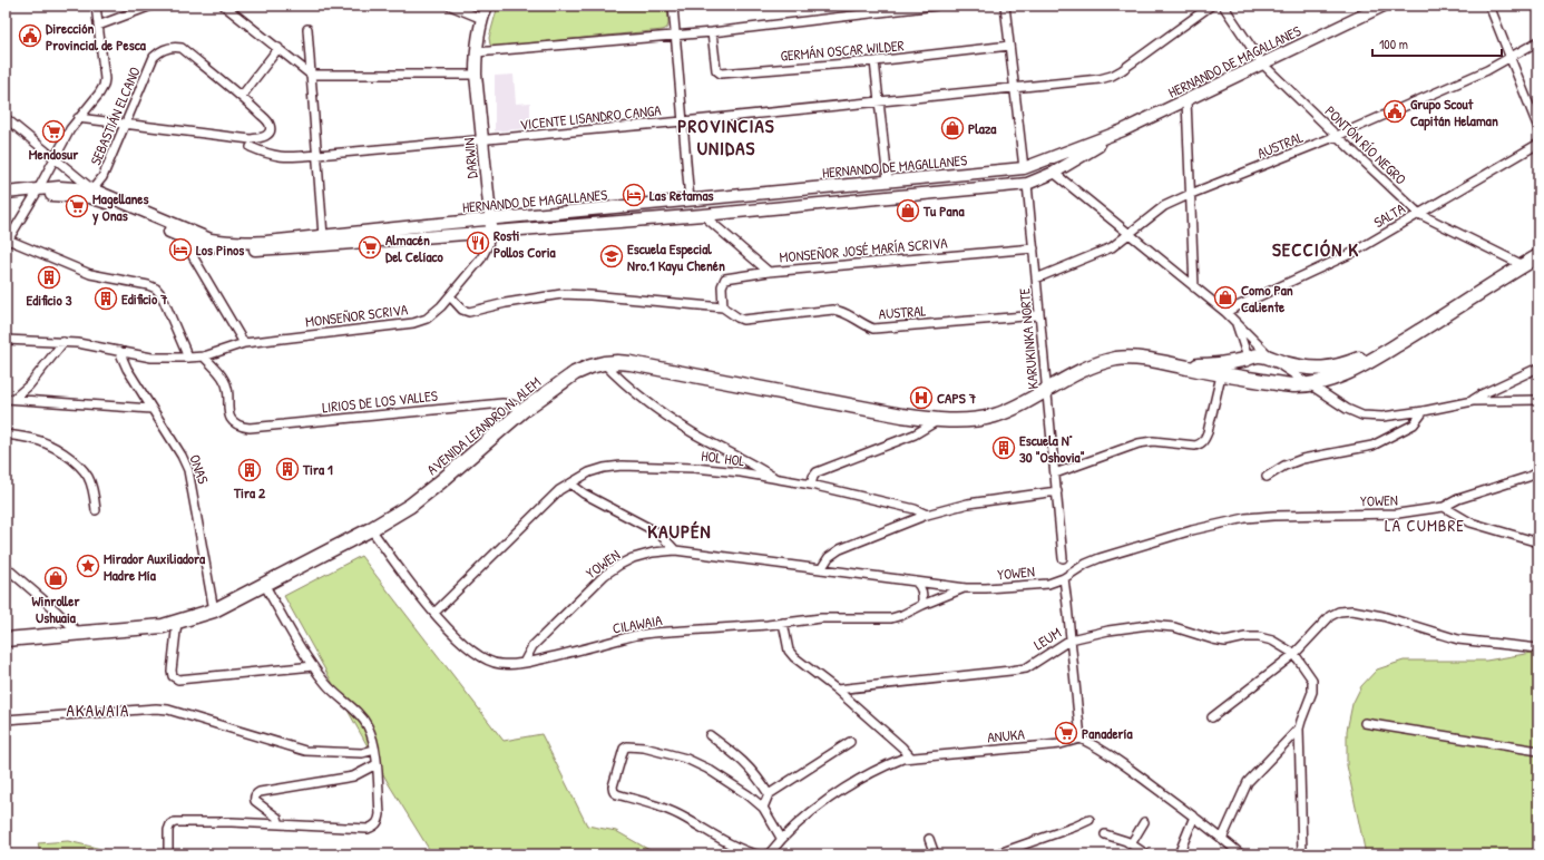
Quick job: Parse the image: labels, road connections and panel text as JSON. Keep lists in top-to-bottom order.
{
  "streets": {
    "highway": ["AVENIDA LEANDRO N. ALEM"],
    "main road": ["HERNANDO DE MAGALLANES", "DARWIN"],
    "street": [
      "GERMÁN OSCAR WILDER",
      "SEBASTIÁN ELCANO",
      "VICENTE LISANDRO CANGA",
      "AUSTRAL",
      "PONTÓN RÍO NEGRO",
      "SALTA",
      "MONSEÑOR JOSÉ MARÍA SCRIVA",
      "MONSEÑOR SCRIVA",
      "KARUKINKA NORTE",
      "LIRIOS DE LOS VALLES",
      "HOL HOL",
      "ONAS",
      "YOWEN",
      "CILAWAIA",
      "LEUM",
      "ANUKA"
    ]
  },
  "crossings": [
    ["HERNANDO DE MAGALLANES", "SEBASTIÁN ELCANO"],
    ["HERNANDO DE MAGALLANES", "PONTÓN RÍO NEGRO"],
    ["HERNANDO DE MAGALLANES", "DARWIN"],
    ["HERNANDO DE MAGALLANES", "KARUKINKA NORTE"],
    ["VICENTE LISANDRO CANGA", "DARWIN"],
    ["AUSTRAL", "PONTÓN RÍO NEGRO"],
    ["AUSTRAL", "MONSEÑOR JOSÉ MARÍA SCRIVA"],
    ["AUSTRAL", "KARUKINKA NORTE"],
    ["PONTÓN RÍO NEGRO", "SALTA"],
    ["PONTÓN RÍO NEGRO", "AVENIDA LEANDRO N. ALEM"],
    ["DARWIN", "MONSEÑOR SCRIVA"],
    ["MONSEÑOR JOSÉ MARÍA SCRIVA", "KARUKINKA NORTE"],
    ["MONSEÑOR SCRIVA", "LIRIOS DE LOS VALLES"],
    ["MONSEÑOR SCRIVA", "ONAS"],
    ["KARUKINKA NORTE", "AVENIDA LEANDRO N. ALEM"],
    ["LIRIOS DE LOS VALLES", "AVENIDA LEANDRO N. ALEM"],
    ["AVENIDA LEANDRO N. ALEM", "ONAS"],
    ["AVENIDA LEANDRO N. ALEM", "CILAWAIA"],
    ["HOL HOL", "CILAWAIA"],
    ["YOWEN", "CILAWAIA"]
  ],
  "districts": [
    "PROVINCIAS UNIDAS",
    "SECCIÓN K",
    "LA CUMBRE",
    "KAUPÉN",
    "AKAWAIA"
  ],
  "places": {
    "public building": ["Dirección Provincial de Pesca", "Grupo Scout Capitán Helaman"],
    "shop": [
      "Plaza",
      "Tu Pana",
      "Como Pan Caliente",
      "Winroller Ushuaia"
    ],
    "supermarket": [
      "Mendosur",
      "Magellanes y Onas",
      "Almacén Del Celíaco",
      "Panadería"
    ],
    "hotel": ["Las Retamas", "Los Pinos"],
    "restaurant": ["Rosti Pollos Coria"],
    "school or university": ["Escuela Especial Nro.1 Kayu Chenén"],
    "building": [
      "Edificio 3",
      "Edificio 7",
      "Escuela N° 30 \"Oshovia\"",
      "Tira 1",
      "Tira 2"
    ],
    "hospital": ["CAPS 7"],
    "place": ["Mirador Auxiliadora Madre Mía"]
  },
  "scale_bar": "100 m"
}
